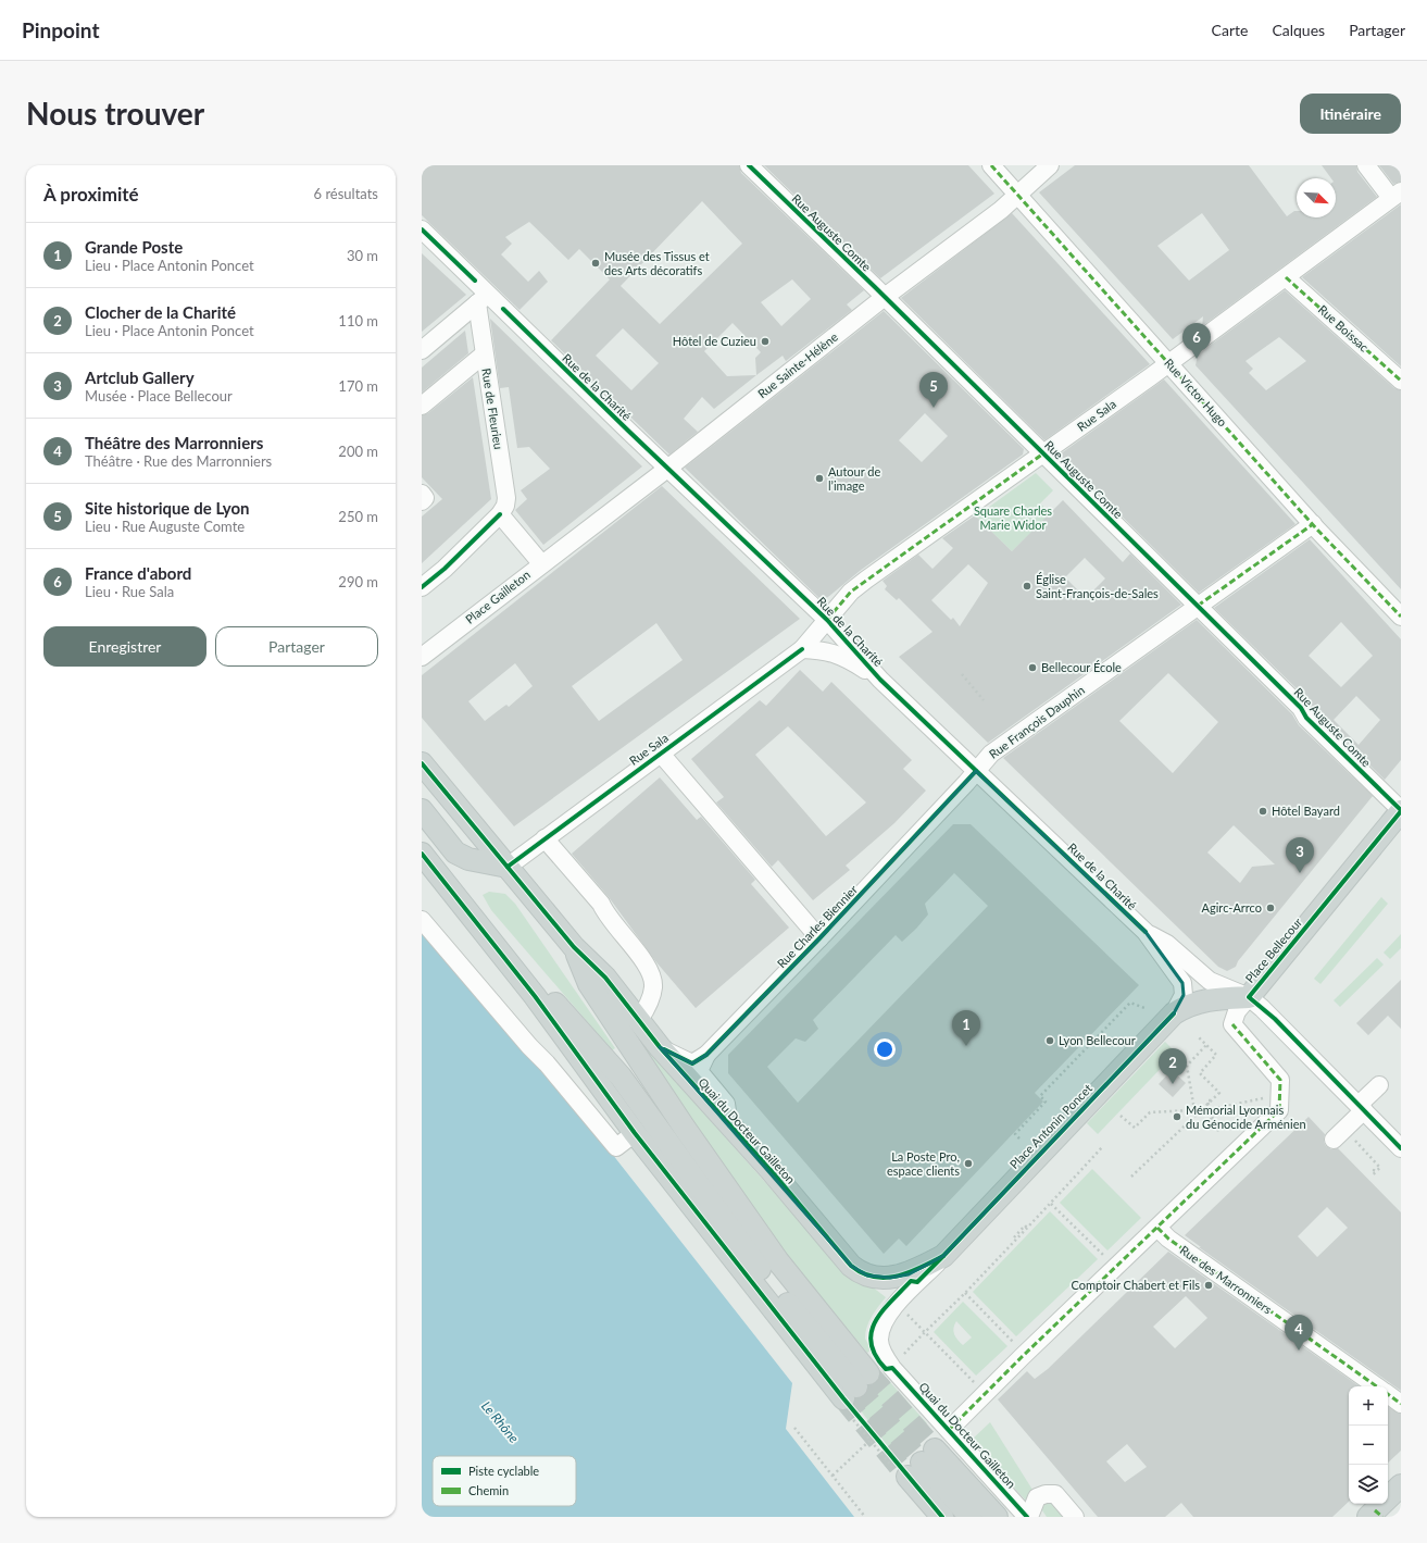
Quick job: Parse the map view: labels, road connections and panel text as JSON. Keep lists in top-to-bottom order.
{
  "streets": {
    "main road": ["Place Bellecour", "Place Antonin Poncet", "Quai du Docteur Gailleton"],
    "street": [
      "Rue Auguste Comte",
      "Rue Boissac",
      "Rue Sainte-Hélène",
      "Rue de la Charité",
      "Rue Victor Hugo",
      "Rue de Fleurieu",
      "Rue Sala",
      "Place Gailleton",
      "Rue François Dauphin",
      "Rue Charles Biennier",
      "Rue des Marronniers"
    ]
  },
  "crossings": [
    ["Rue Auguste Comte", "Rue Sainte-Hélène"],
    ["Rue Auguste Comte", "Rue Sala"],
    ["Rue Auguste Comte", "Rue François Dauphin"],
    ["Rue Auguste Comte", "Place Bellecour"],
    ["Rue Boissac", "Rue Sala"],
    ["Rue Sainte-Hélène", "Rue de la Charité"],
    ["Rue Sainte-Hélène", "Rue Victor Hugo"],
    ["Rue Sainte-Hélène", "Place Gailleton"],
    ["Rue de la Charité", "Rue de Fleurieu"],
    ["Rue de la Charité", "Rue Sala"],
    ["Rue de la Charité", "Rue François Dauphin"],
    ["Rue de la Charité", "Rue Charles Biennier"],
    ["Rue de la Charité", "Place Bellecour"],
    ["Rue de la Charité", "Place Antonin Poncet"],
    ["Rue Victor Hugo", "Rue Sala"],
    ["Rue Victor Hugo", "Rue François Dauphin"],
    ["Rue de Fleurieu", "Place Gailleton"],
    ["Rue Sala", "Quai du Docteur Gailleton"],
    ["Rue François Dauphin", "Rue Charles Biennier"],
    ["Rue Charles Biennier", "Quai du Docteur Gailleton"],
    ["Place Bellecour", "Place Antonin Poncet"],
    ["Place Antonin Poncet", "Quai du Docteur Gailleton"]
  ],
  "water": ["Le Rhône"],
  "parks": ["Square Charles Marie Widor"],
  "places": [
    "Musée des Tissus et des Arts décoratifs",
    "Hôtel de Cuzieu",
    "Autour de l’image",
    "Église Saint-François-de-Sales",
    "Bellecour École",
    "Hôtel Bayard",
    "Agirc-Arrco",
    "Lyon Bellecour",
    "Mémorial Lyonnais du Génocide Arménien",
    "La Poste Pro, espace clients",
    "Comptoir Chabert et Fils"
  ],
  "legend": ["Piste cyclable", "Chemin"],
  "north": "bottom right",
  "page": {
    "header": "Pinpoint",
    "nav": ["Carte", "Calques", "Partager"],
    "buttons": [
      "Itinéraire",
      ["Enregistrer", "Partager"]
    ],
    "title": "Nous trouver",
    "heading": ["À proximité", "6 résultats"],
    "list": [
      {
        "mark": "1",
        "name": "Grande Poste",
        "note": "Lieu · Place Antonin Poncet",
        "value": "30 m"
      },
      {
        "mark": "2",
        "name": "Clocher de la Charité",
        "note": "Lieu · Place Antonin Poncet",
        "value": "110 m"
      },
      {
        "mark": "3",
        "name": "Artclub Gallery",
        "note": "Musée · Place Bellecour",
        "value": "170 m"
      },
      {
        "mark": "4",
        "name": "Théâtre des Marronniers",
        "note": "Théâtre · Rue des Marronniers",
        "value": "200 m"
      },
      {
        "mark": "5",
        "name": "Site historique de Lyon",
        "note": "Lieu · Rue Auguste Comte",
        "value": "250 m"
      },
      {
        "mark": "6",
        "name": "France d'abord",
        "note": "Lieu · Rue Sala",
        "value": "290 m"
      }
    ],
    "pins": [
      "6",
      "5",
      "3",
      "1",
      "2",
      "4"
    ],
    "map_buttons": ["+", "−"]
  }
}
